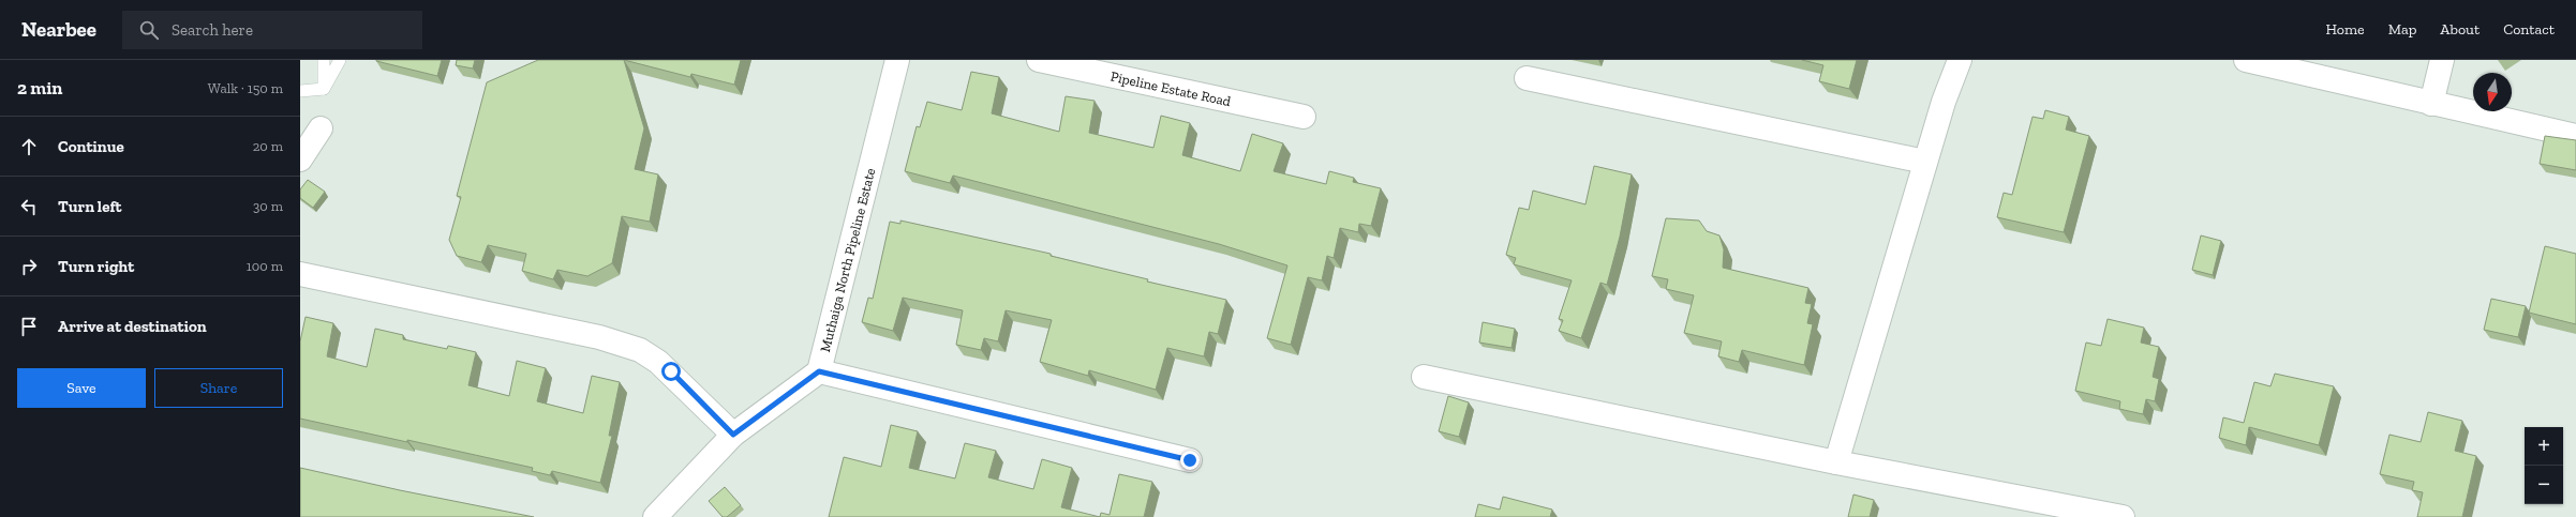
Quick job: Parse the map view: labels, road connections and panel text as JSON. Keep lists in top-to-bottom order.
{
  "streets": {
    "street": ["Pipeline Estate Road", "Muthaiga North Pipeline Estate"]
  },
  "north": "bottom",
  "page": {
    "header": "Nearbee",
    "search": "Search here",
    "nav": [
      "Home",
      "Map",
      "About",
      "Contact"
    ],
    "heading": ["2 min", "Walk · 150 m"],
    "list": [
      ["Continue", "20 m"],
      ["Turn left", "30 m"],
      ["Turn right", "100 m"],
      "Arrive at destination"
    ],
    "buttons": ["Save", "Share"],
    "map_buttons": ["+", "−"]
  }
}
